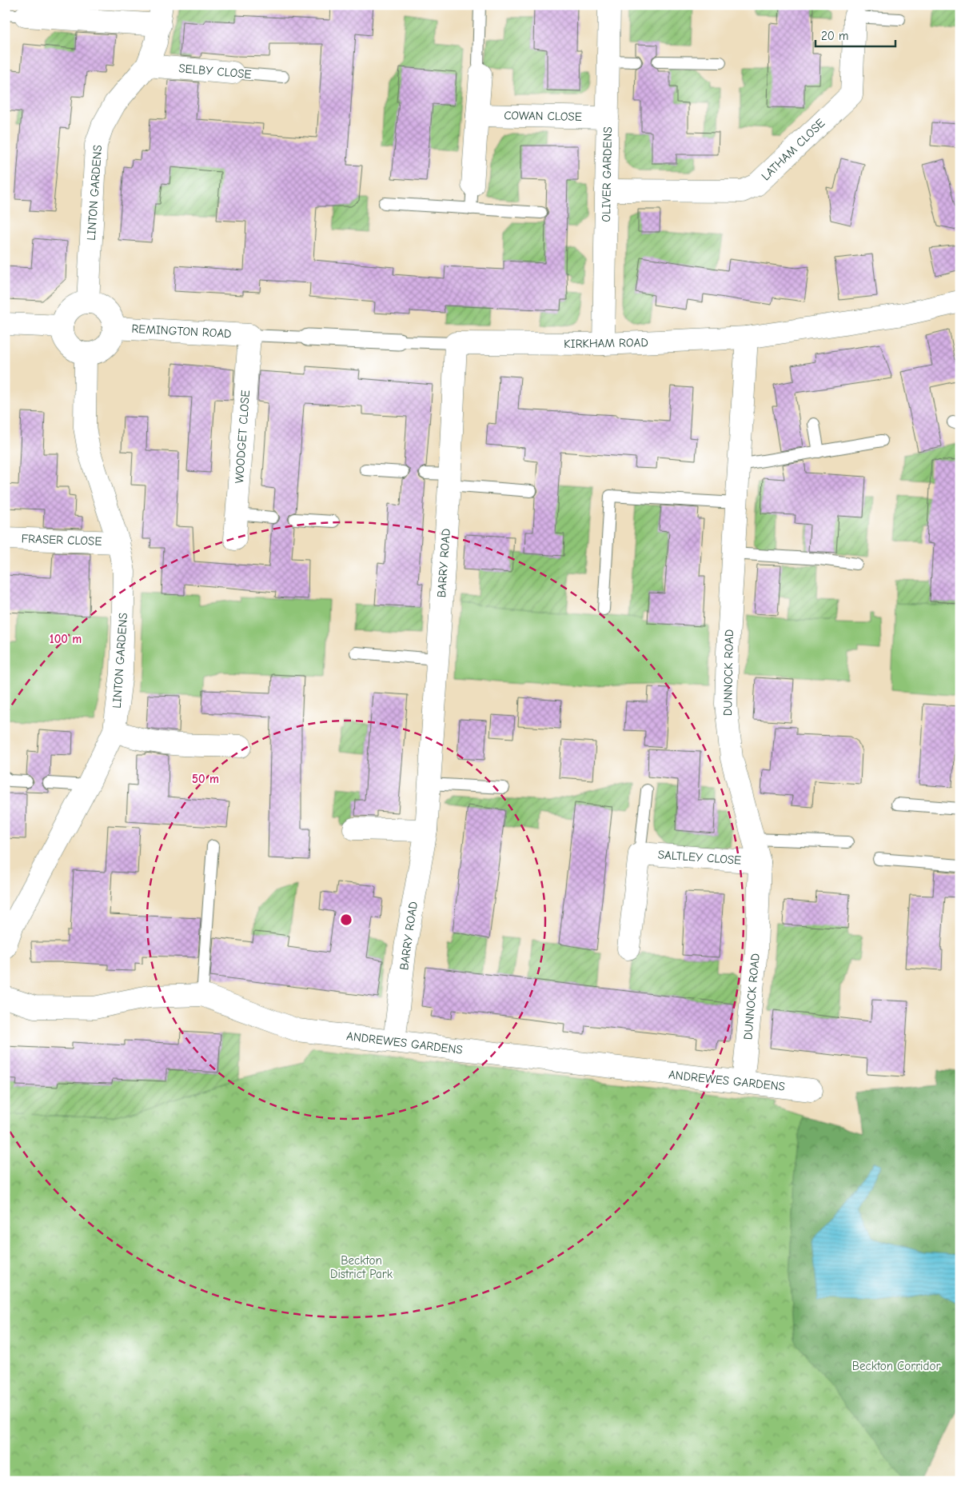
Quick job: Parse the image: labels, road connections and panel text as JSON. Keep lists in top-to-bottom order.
{
  "streets": {
    "street": [
      "SELBY CLOSE",
      "COWAN CLOSE",
      "LATHAM CLOSE",
      "OLIVER GARDENS",
      "LINTON GARDENS",
      "REMINGTON ROAD",
      "KIRKHAM ROAD",
      "WOODGET CLOSE",
      "FRASER CLOSE",
      "BARRY ROAD",
      "DUNNOCK ROAD",
      "SALTLEY CLOSE",
      "ANDREWES GARDENS"
    ]
  },
  "crossings": [
    ["SELBY CLOSE", "LINTON GARDENS"],
    ["COWAN CLOSE", "OLIVER GARDENS"],
    ["LATHAM CLOSE", "OLIVER GARDENS"],
    ["OLIVER GARDENS", "KIRKHAM ROAD"],
    ["LINTON GARDENS", "REMINGTON ROAD"],
    ["LINTON GARDENS", "FRASER CLOSE"],
    ["REMINGTON ROAD", "KIRKHAM ROAD"],
    ["REMINGTON ROAD", "WOODGET CLOSE"],
    ["KIRKHAM ROAD", "WOODGET CLOSE"],
    ["KIRKHAM ROAD", "BARRY ROAD"],
    ["KIRKHAM ROAD", "DUNNOCK ROAD"],
    ["BARRY ROAD", "ANDREWES GARDENS"],
    ["DUNNOCK ROAD", "SALTLEY CLOSE"],
    ["DUNNOCK ROAD", "ANDREWES GARDENS"]
  ],
  "parks": ["Beckton District Park", "Beckton Corridor"],
  "scale_bar": "20 m",
  "rings": ["100 m", "50 m"]
}
